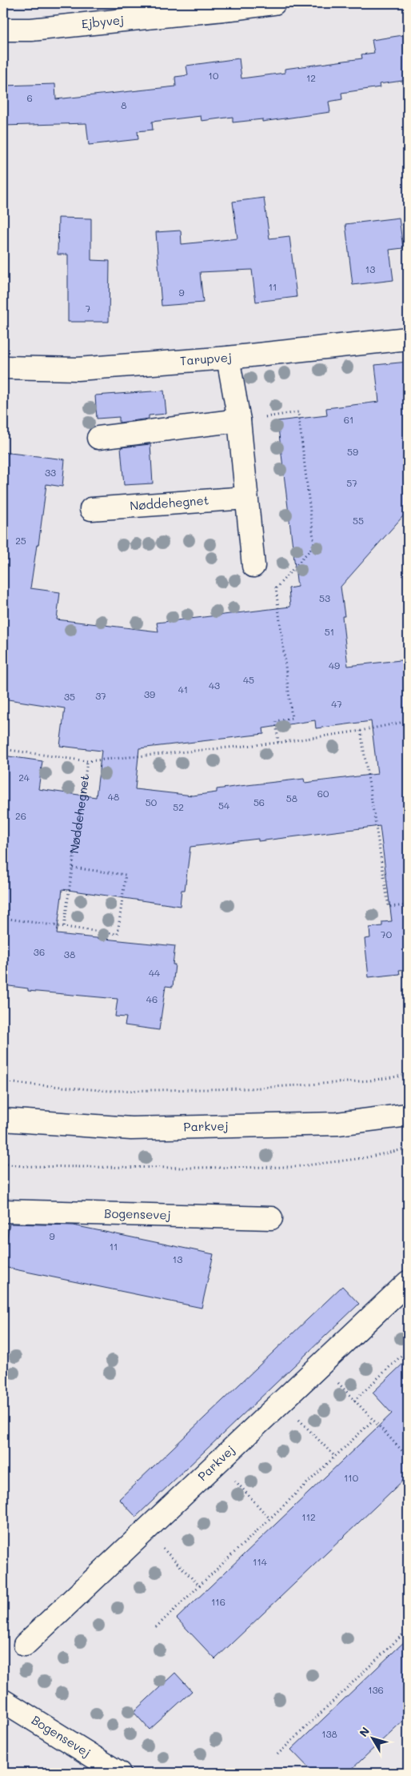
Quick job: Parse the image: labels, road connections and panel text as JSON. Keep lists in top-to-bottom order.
{
  "streets": {
    "street": [
      "Ejbyvej",
      "Tarupvej",
      "Nøddehegnet",
      "Parkvej",
      "Bogensevej"
    ]
  },
  "house_numbers": [
    "10",
    "12",
    "6",
    "8",
    "13",
    "11",
    "9",
    "7",
    "61",
    "59",
    "33",
    "57",
    "55",
    "25",
    "53",
    "51",
    "49",
    "45",
    "43",
    "41",
    "39",
    "37",
    "35",
    "47",
    "24",
    "60",
    "48",
    "58",
    "50",
    "56",
    "54",
    "52",
    "26",
    "70",
    "36",
    "38",
    "44",
    "46",
    "9",
    "11",
    "13",
    "110",
    "112",
    "114",
    "116",
    "136",
    "138"
  ],
  "north": "top left"
}
